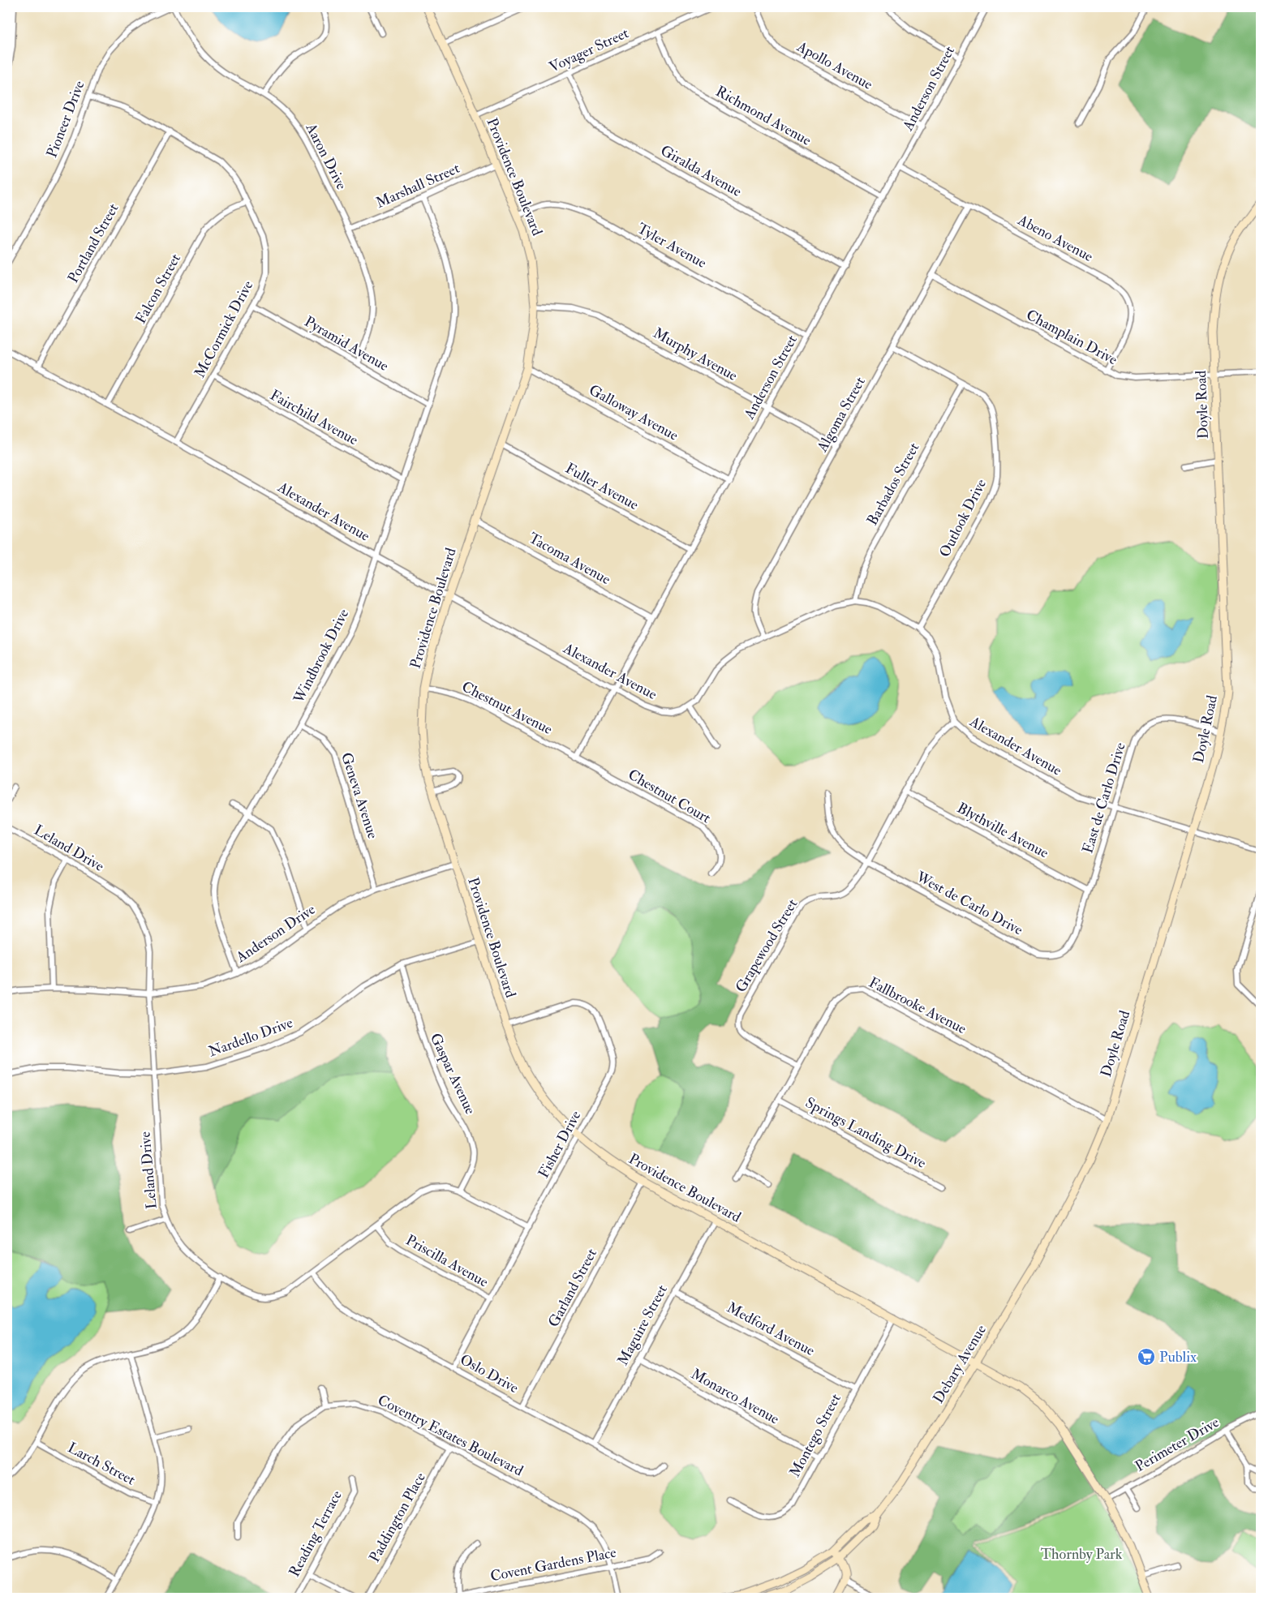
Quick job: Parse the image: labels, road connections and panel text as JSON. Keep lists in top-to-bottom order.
{
  "streets": {
    "main road": ["Providence Boulevard", "Doyle Road", "Debary Avenue"],
    "street": [
      "Voyager Street",
      "Apollo Avenue",
      "Anderson Street",
      "Richmond Avenue",
      "Pioneer Drive",
      "Aaron Drive",
      "Giralda Avenue",
      "Marshall Street",
      "Abeno Avenue",
      "Portland Street",
      "Tyler Avenue",
      "Falcon Street",
      "McCormick Drive",
      "Champlain Drive",
      "Pyramid Avenue",
      "Murphy Avenue",
      "Galloway Avenue",
      "Algoma Street",
      "Fairchild Avenue",
      "Barbados Street",
      "Fuller Avenue",
      "Alexander Avenue",
      "Outlook Drive",
      "Tacoma Avenue",
      "Windbrook Drive",
      "Chestnut Avenue",
      "Geneva Avenue",
      "Chestnut Court",
      "East de Carlo Drive",
      "Blythville Avenue",
      "Leland Drive",
      "West de Carlo Drive",
      "Anderson Drive",
      "Grapewood Street",
      "Fallbrooke Avenue",
      "Nardello Drive",
      "Gaspar Avenue",
      "Springs Landing Drive",
      "Fisher Drive",
      "Priscilla Avenue",
      "Garland Street",
      "Maguire Street",
      "Medford Avenue",
      "Oslo Drive",
      "Monarco Avenue",
      "Coventry Estates Boulevard",
      "Montego Street",
      "Perimeter Drive",
      "Larch Street",
      "Paddington Place",
      "Reading Terrace",
      "Covent Gardens Place"
    ]
  },
  "crossings": [
    ["Voyager Street", "Richmond Avenue"],
    ["Voyager Street", "Giralda Avenue"],
    ["Voyager Street", "Providence Boulevard"],
    ["Apollo Avenue", "Anderson Street"],
    ["Anderson Street", "Richmond Avenue"],
    ["Anderson Street", "Giralda Avenue"],
    ["Anderson Street", "Abeno Avenue"],
    ["Anderson Street", "Tyler Avenue"],
    ["Anderson Street", "Murphy Avenue"],
    ["Anderson Street", "Galloway Avenue"],
    ["Anderson Street", "Fuller Avenue"],
    ["Anderson Street", "Alexander Avenue"],
    ["Anderson Street", "Tacoma Avenue"],
    ["Anderson Street", "Chestnut Avenue"],
    ["Anderson Street", "Chestnut Court"],
    ["Pioneer Drive", "McCormick Drive"],
    ["Aaron Drive", "Marshall Street"],
    ["Aaron Drive", "Pyramid Avenue"],
    ["Providence Boulevard", "Marshall Street"],
    ["Providence Boulevard", "Tyler Avenue"],
    ["Providence Boulevard", "Murphy Avenue"],
    ["Providence Boulevard", "Galloway Avenue"],
    ["Providence Boulevard", "Fuller Avenue"],
    ["Providence Boulevard", "Alexander Avenue"],
    ["Providence Boulevard", "Tacoma Avenue"],
    ["Providence Boulevard", "Chestnut Avenue"],
    ["Providence Boulevard", "Anderson Drive"],
    ["Providence Boulevard", "Nardello Drive"],
    ["Providence Boulevard", "Fisher Drive"],
    ["Providence Boulevard", "Garland Street"],
    ["Providence Boulevard", "Maguire Street"],
    ["Providence Boulevard", "Debary Avenue"],
    ["Providence Boulevard", "Montego Street"],
    ["Providence Boulevard", "Perimeter Drive"],
    ["Marshall Street", "Windbrook Drive"],
    ["Abeno Avenue", "Champlain Drive"],
    ["Abeno Avenue", "Algoma Street"],
    ["Portland Street", "McCormick Drive"],
    ["Portland Street", "Alexander Avenue"],
    ["Falcon Street", "McCormick Drive"],
    ["Falcon Street", "Alexander Avenue"],
    ["McCormick Drive", "Pyramid Avenue"],
    ["McCormick Drive", "Fairchild Avenue"],
    ["McCormick Drive", "Alexander Avenue"],
    ["Champlain Drive", "Doyle Road"],
    ["Champlain Drive", "Algoma Street"],
    ["Pyramid Avenue", "Windbrook Drive"],
    ["Murphy Avenue", "Algoma Street"],
    ["Doyle Road", "Alexander Avenue"],
    ["Doyle Road", "East de Carlo Drive"],
    ["Doyle Road", "Fallbrooke Avenue"],
    ["Doyle Road", "Debary Avenue"],
    ["Algoma Street", "Outlook Drive"],
    ["Fairchild Avenue", "Windbrook Drive"],
    ["Barbados Street", "Alexander Avenue"],
    ["Barbados Street", "Outlook Drive"],
    ["Alexander Avenue", "Outlook Drive"],
    ["Alexander Avenue", "Windbrook Drive"],
    ["Alexander Avenue", "East de Carlo Drive"],
    ["Alexander Avenue", "Grapewood Street"],
    ["Windbrook Drive", "Geneva Avenue"],
    ["Windbrook Drive", "Anderson Drive"],
    ["Chestnut Avenue", "Chestnut Court"],
    ["Geneva Avenue", "Anderson Drive"],
    ["East de Carlo Drive", "Blythville Avenue"],
    ["East de Carlo Drive", "West de Carlo Drive"],
    ["Blythville Avenue", "Grapewood Street"],
    ["Leland Drive", "Anderson Drive"],
    ["Leland Drive", "Nardello Drive"],
    ["Leland Drive", "Gaspar Avenue"],
    ["Leland Drive", "Fisher Drive"],
    ["Leland Drive", "Priscilla Avenue"],
    ["Leland Drive", "Oslo Drive"],
    ["West de Carlo Drive", "Grapewood Street"],
    ["Grapewood Street", "Fallbrooke Avenue"],
    ["Fallbrooke Avenue", "Springs Landing Drive"],
    ["Nardello Drive", "Gaspar Avenue"],
    ["Fisher Drive", "Priscilla Avenue"],
    ["Fisher Drive", "Oslo Drive"],
    ["Garland Street", "Oslo Drive"],
    ["Maguire Street", "Medford Avenue"],
    ["Maguire Street", "Oslo Drive"],
    ["Maguire Street", "Monarco Avenue"],
    ["Medford Avenue", "Montego Street"],
    ["Monarco Avenue", "Montego Street"],
    ["Coventry Estates Boulevard", "Paddington Place"],
    ["Coventry Estates Boulevard", "Covent Gardens Place"]
  ],
  "parks": ["Thornby Park"],
  "places": {
    "supermarket": ["Publix"]
  }
}
